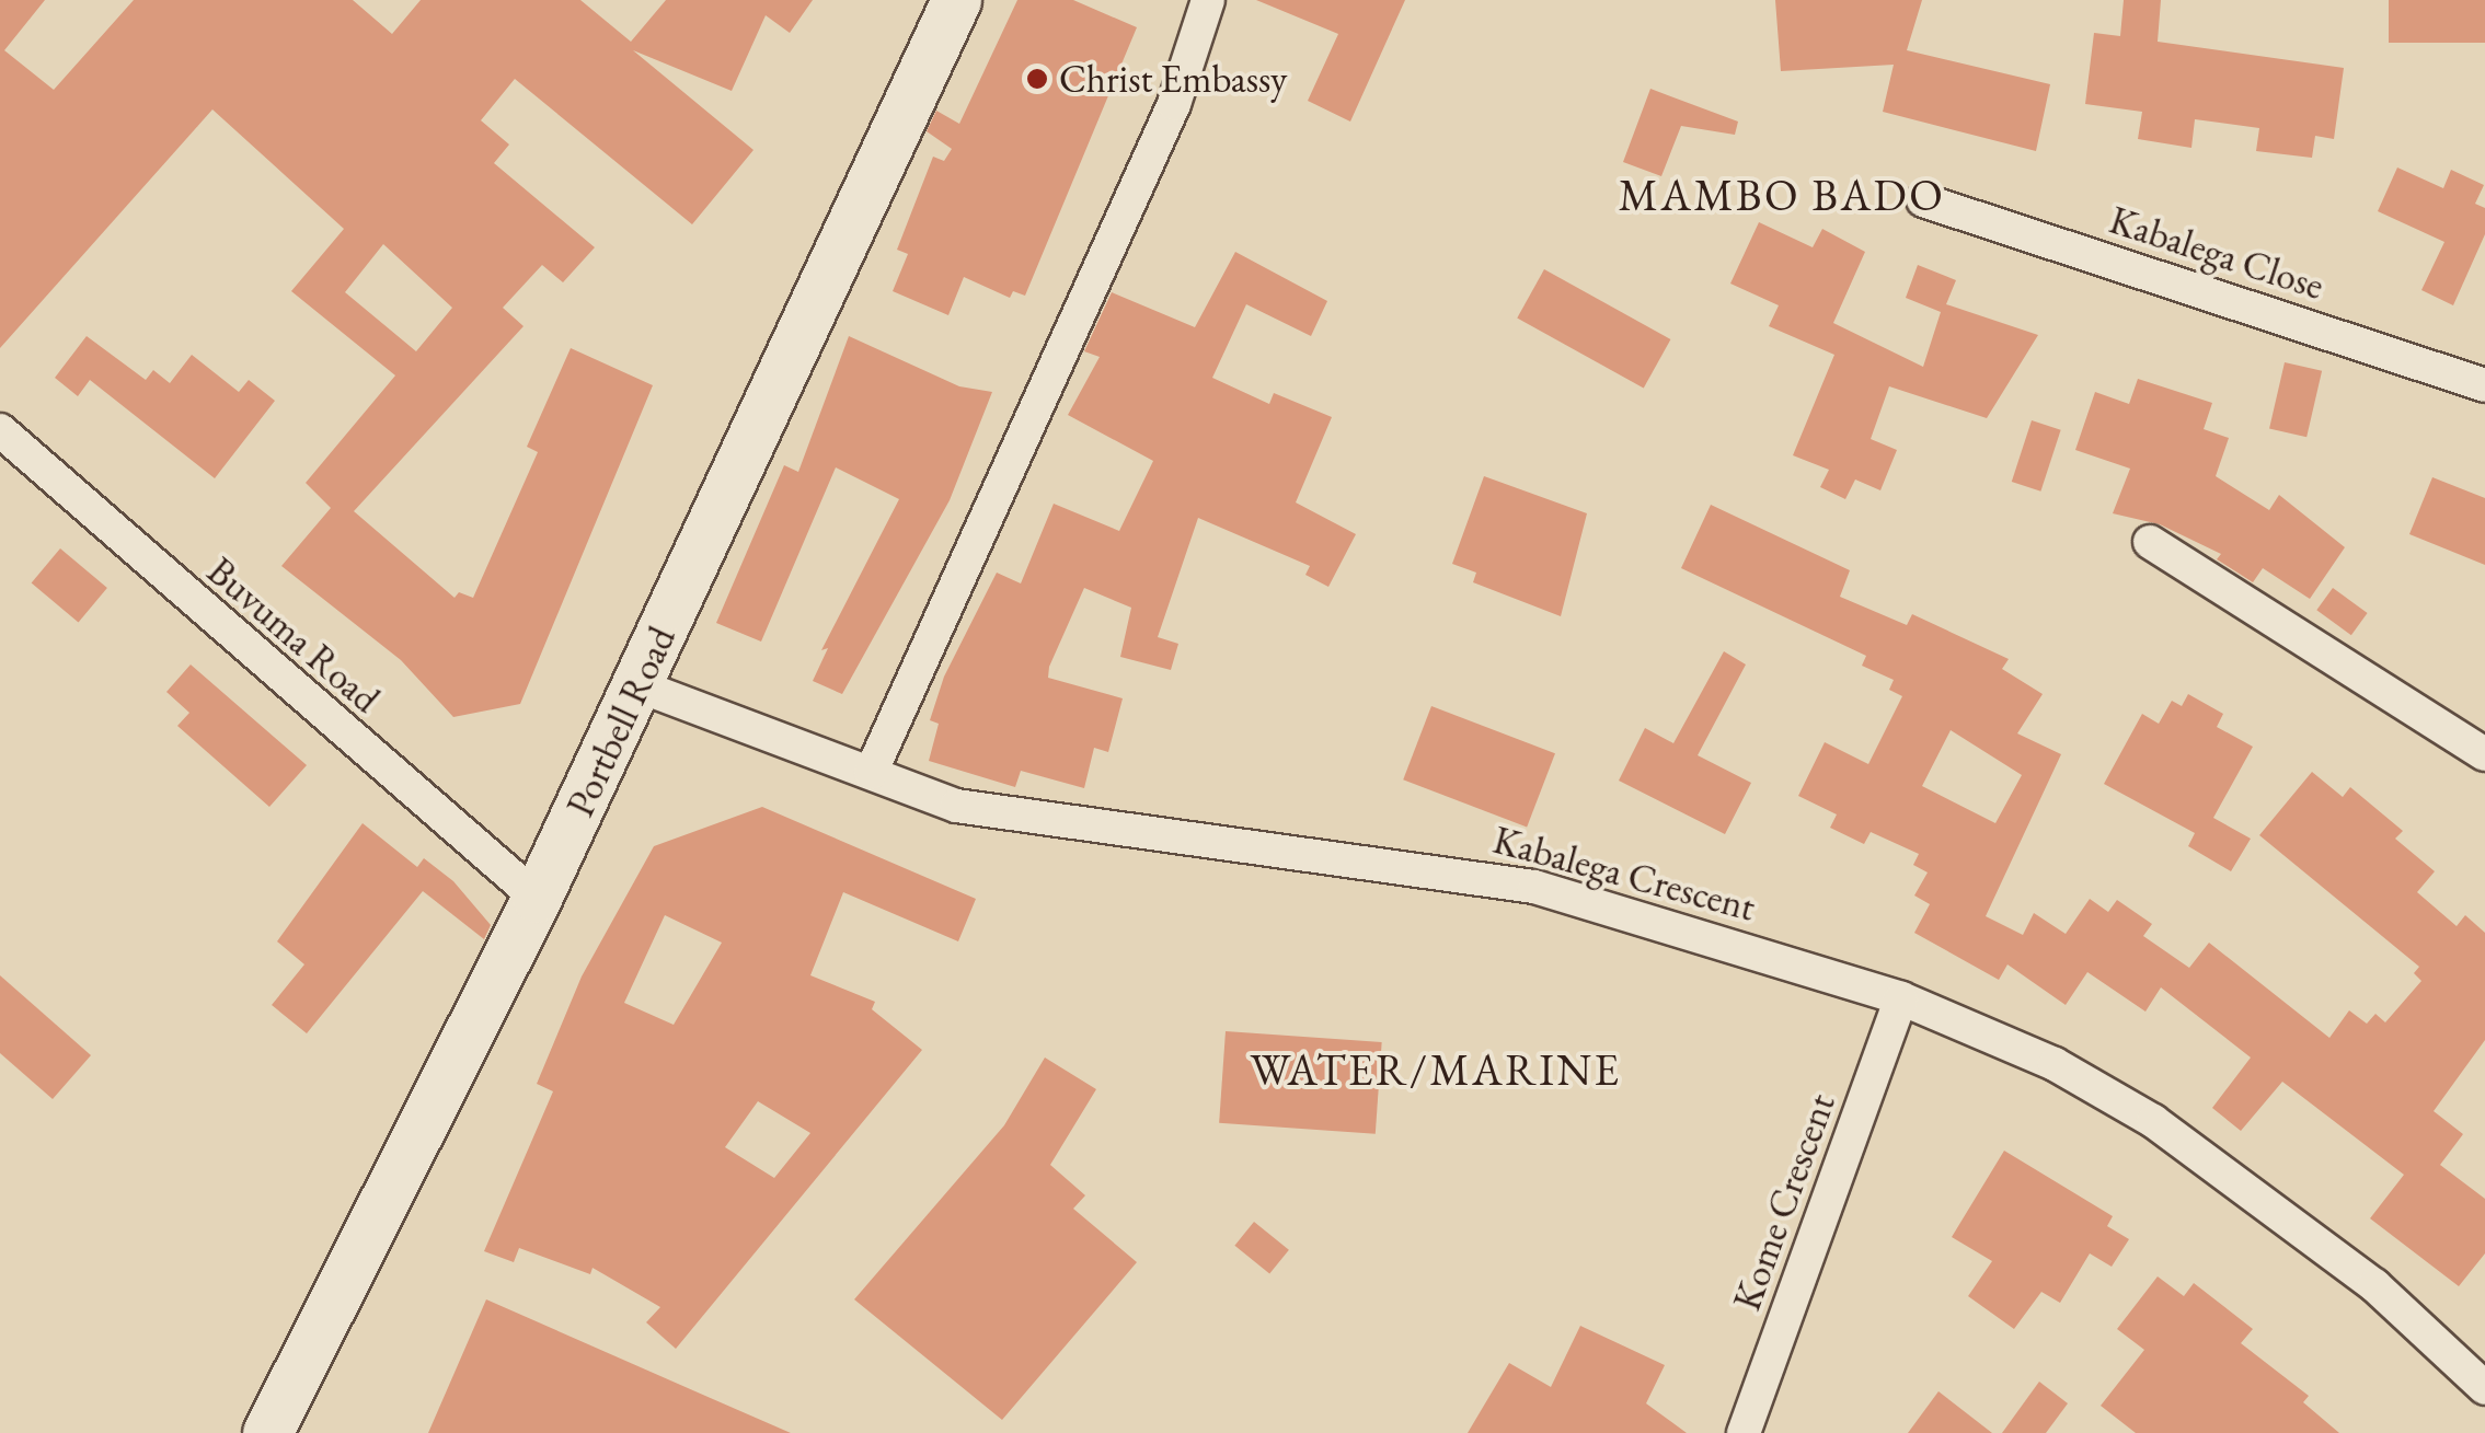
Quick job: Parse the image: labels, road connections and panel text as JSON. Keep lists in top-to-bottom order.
{
  "streets": {
    "main road": ["Portbell Road"],
    "street": [
      "Kabalega Close",
      "Buvuma Road",
      "Kabalega Crescent",
      "Kome Crescent"
    ]
  },
  "crossings": [
    ["Buvuma Road", "Portbell Road"],
    ["Portbell Road", "Kabalega Crescent"],
    ["Kabalega Crescent", "Kome Crescent"]
  ],
  "districts": ["MAMBO BADO", "WATER/MARINE"],
  "places": ["Christ Embassy"]
}
